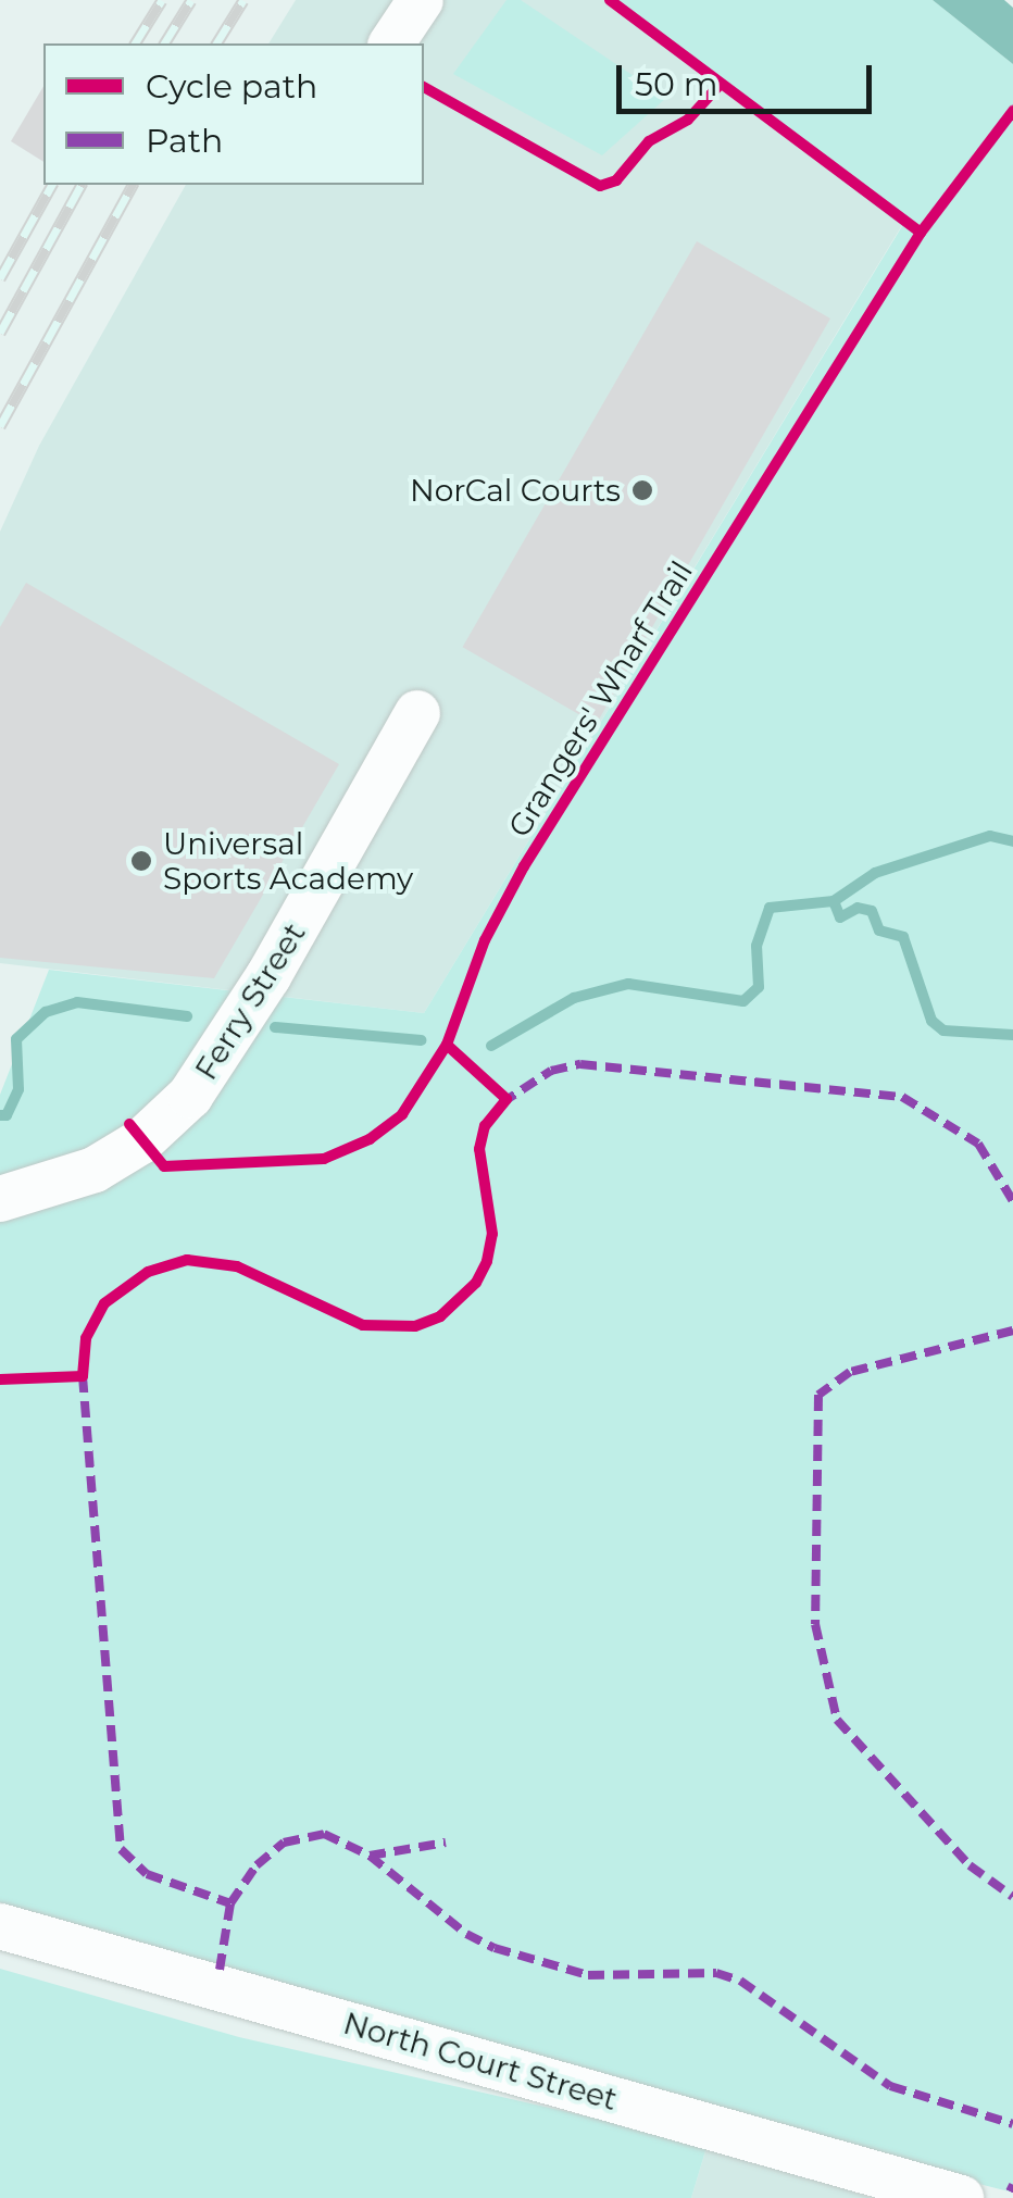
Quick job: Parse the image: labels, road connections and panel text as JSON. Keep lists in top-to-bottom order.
{
  "streets": {
    "street": ["Ferry Street", "North Court Street"],
    "cycle path": ["Grangers' Wharf Trail"]
  },
  "places": ["NorCal Courts", "Universal Sports Academy"],
  "legend": ["Cycle path", "Path"],
  "scale_bar": "50 m"
}
